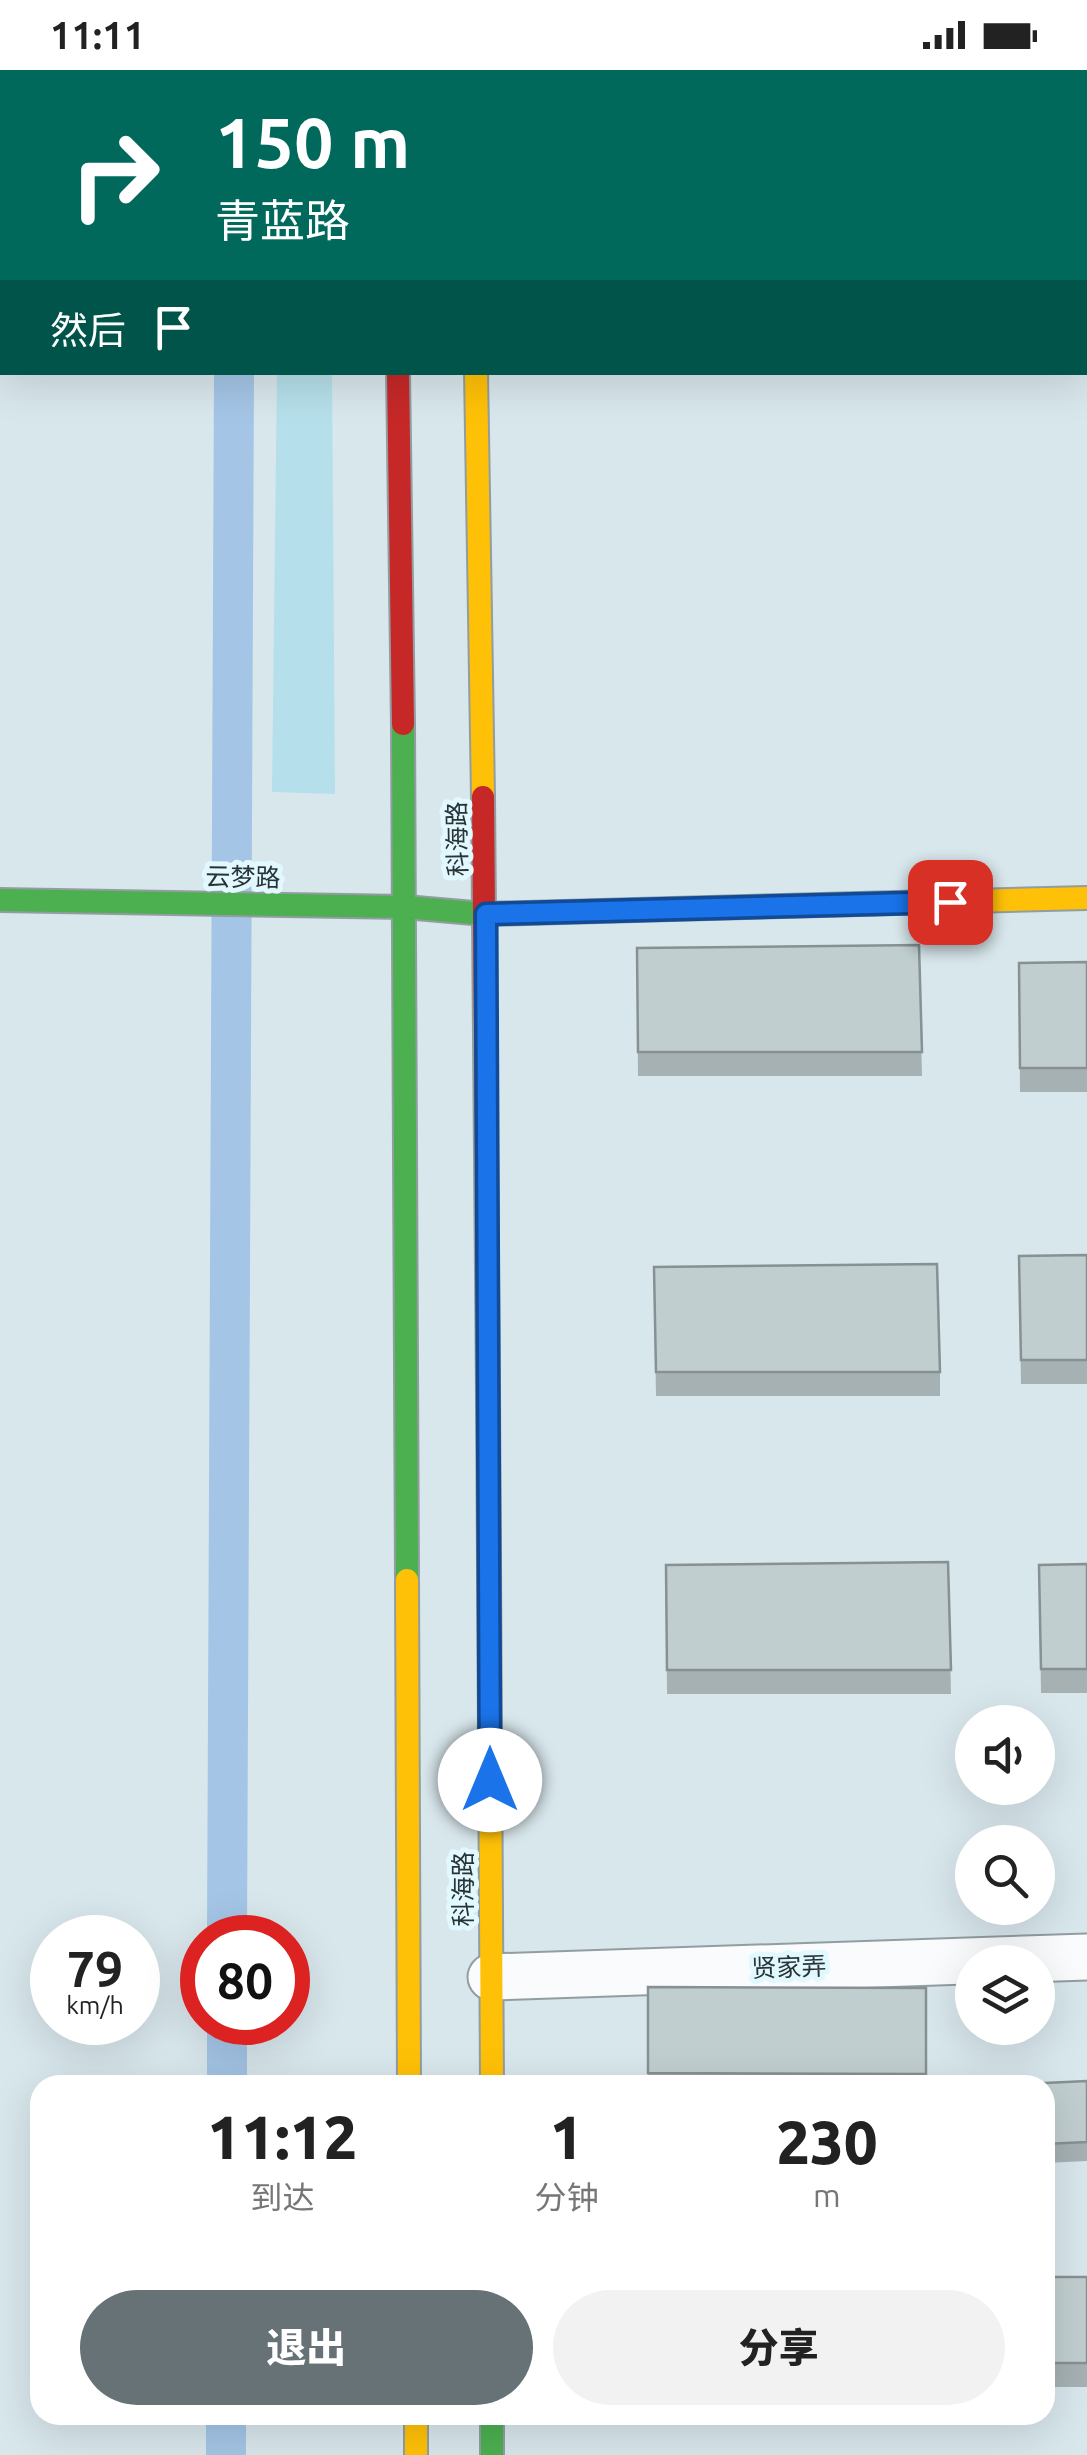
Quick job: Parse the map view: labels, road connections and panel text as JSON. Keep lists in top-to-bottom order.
{
  "streets": {
    "main road": ["科海路", "云梦路"],
    "street": ["贤家弄"]
  },
  "crossings": [
    ["科海路", "云梦路"],
    ["科海路", "贤家弄"]
  ],
  "page": {
    "status": "11:11",
    "turn": ["150 m", "青蓝路"],
    "then": "然后",
    "speed": "79 km/h",
    "limit": "80",
    "eta": [
      "11:12",
      "到达",
      "1",
      "分钟",
      "230",
      "m"
    ],
    "buttons": ["退出", "分享"]
  }
}
